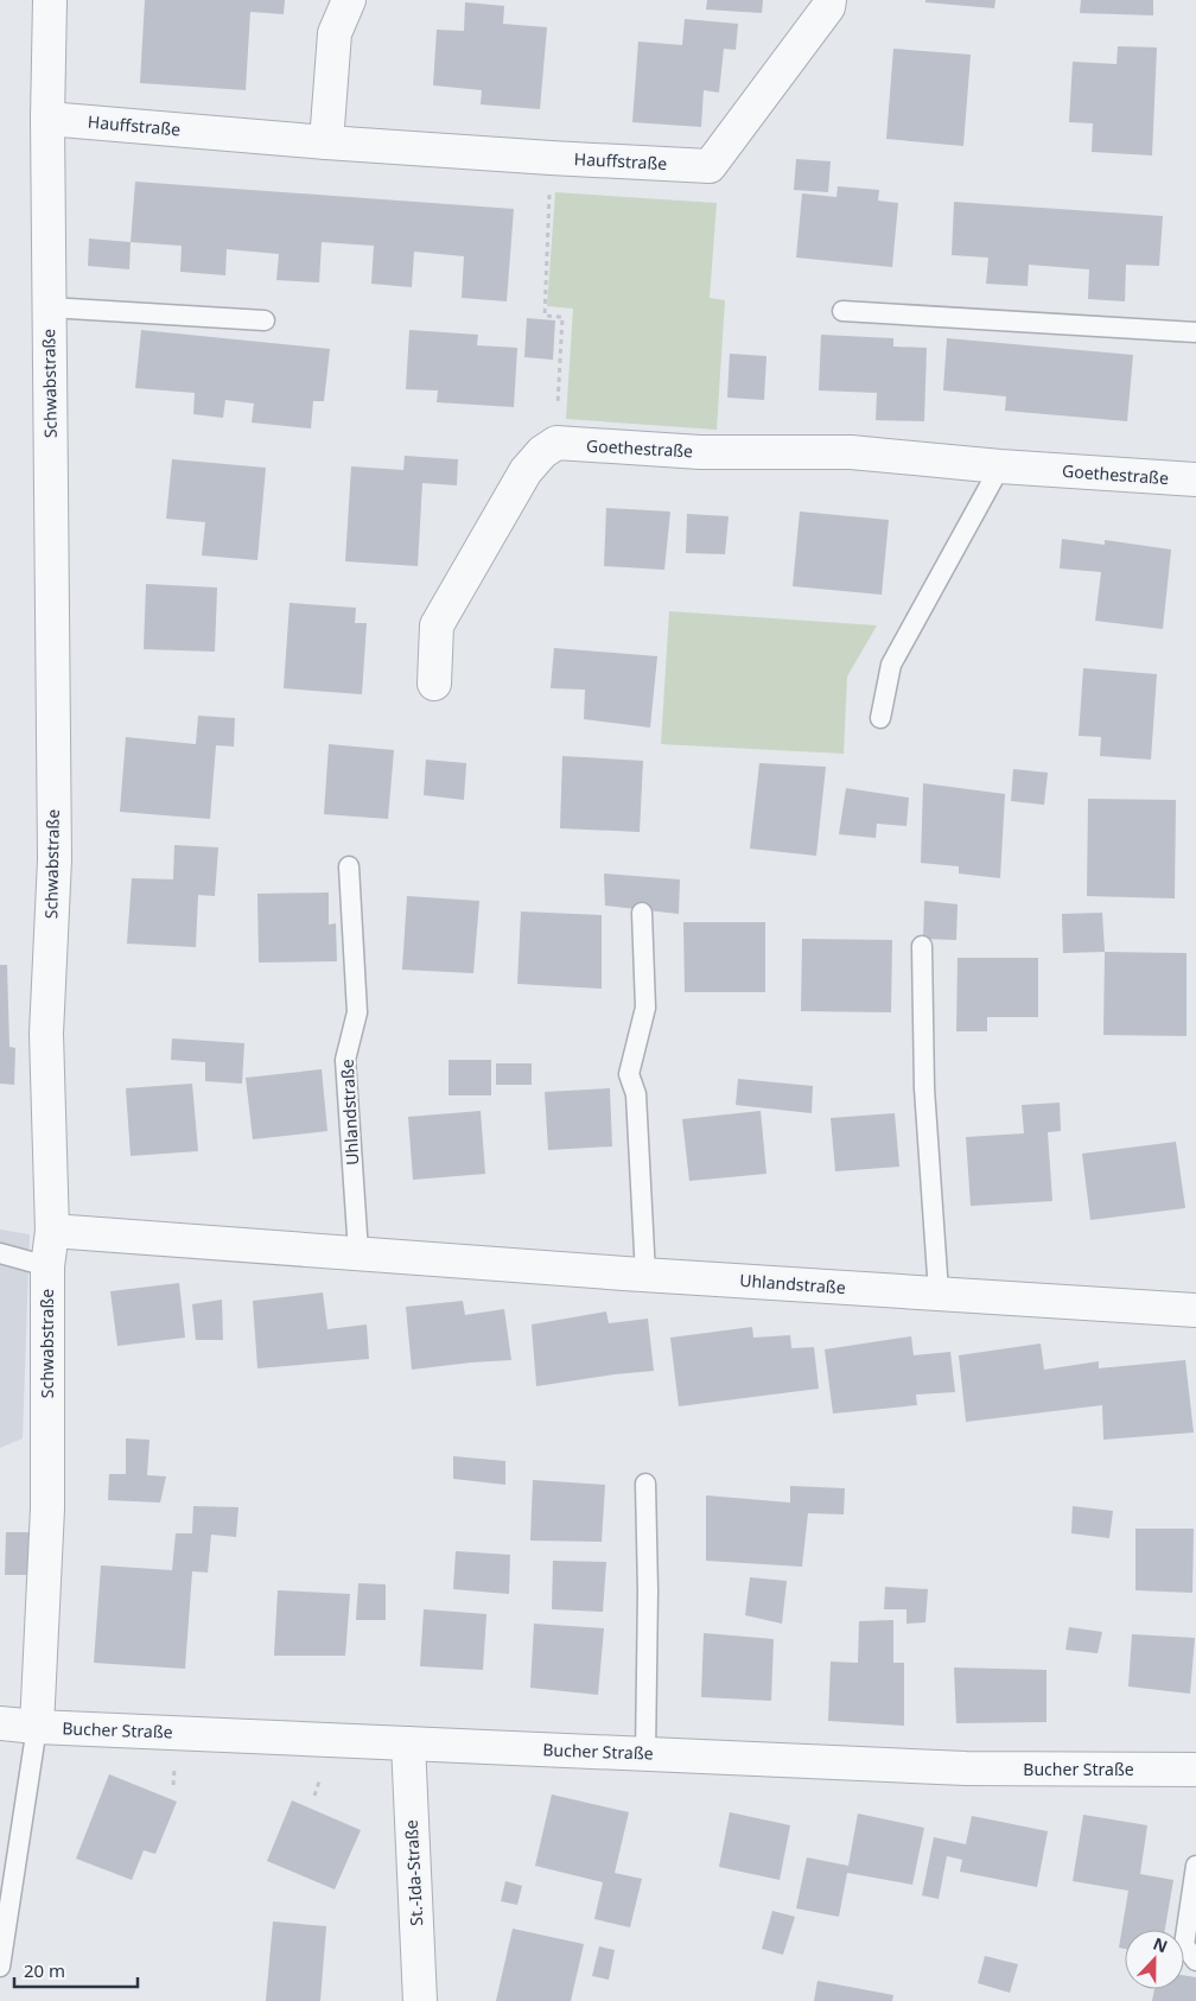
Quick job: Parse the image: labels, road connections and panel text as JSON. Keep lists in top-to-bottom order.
{
  "streets": {
    "street": [
      "Hauffstraße",
      "Schwabstraße",
      "Goethestraße",
      "Uhlandstraße",
      "Bucher Straße",
      "St.-Ida-Straße"
    ]
  },
  "crossings": [
    ["Hauffstraße", "Schwabstraße"],
    ["Schwabstraße", "Uhlandstraße"],
    ["Schwabstraße", "Bucher Straße"],
    ["Bucher Straße", "St.-Ida-Straße"]
  ],
  "scale_bar": "20 m",
  "north": "top"
}
